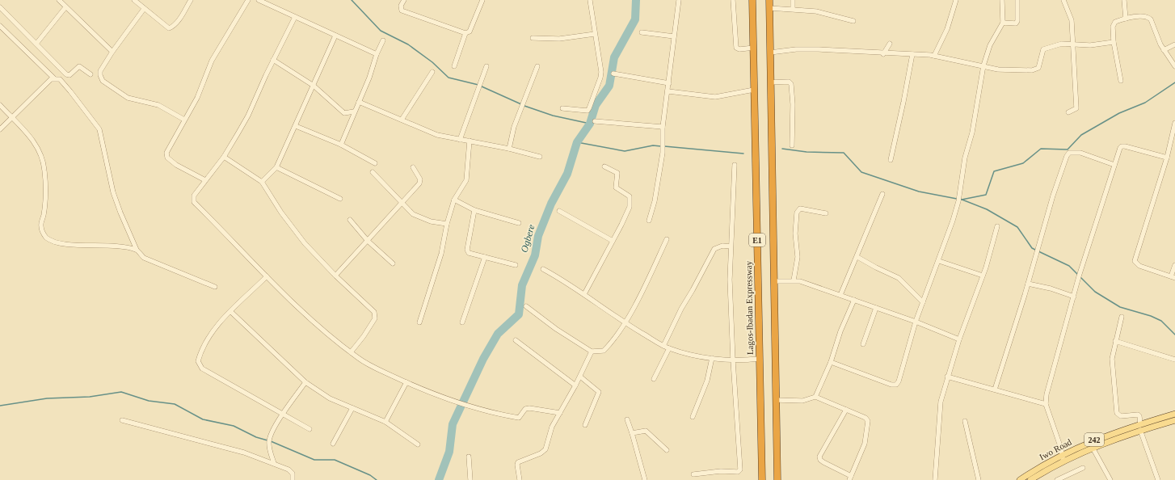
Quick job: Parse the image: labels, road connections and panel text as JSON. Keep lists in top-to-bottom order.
{
  "streets": {
    "highway": ["E1", "Lagos-Ibadan Expressway"],
    "main road": ["242", "Iwo Road"]
  },
  "water": ["Ogbere"]
}
